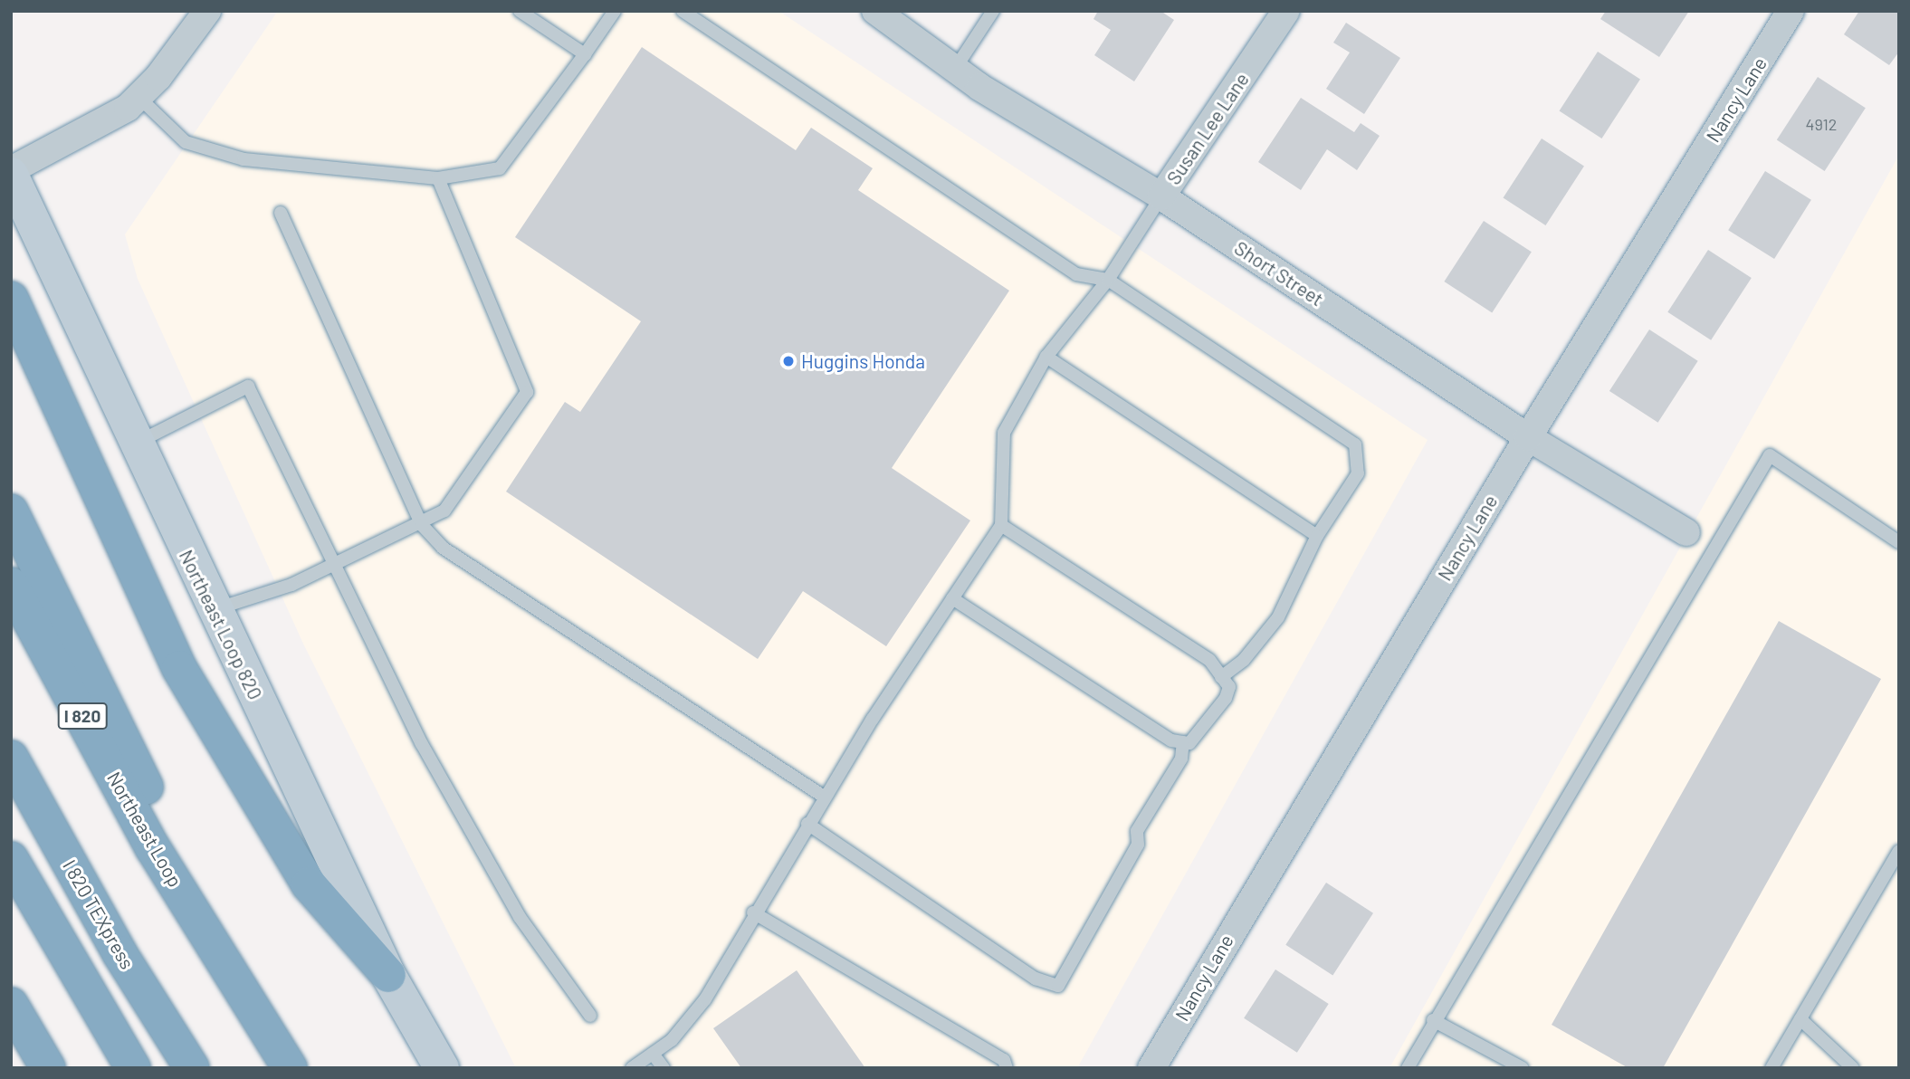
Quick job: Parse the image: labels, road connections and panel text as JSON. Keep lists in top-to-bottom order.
{
  "streets": {
    "highway": ["I 820", "Northeast Loop", "I 820 TEXpress"],
    "main road": ["Northeast Loop 820"],
    "street": ["Nancy Lane", "Susan Lee Lane", "Short Street"]
  },
  "crossings": [
    ["Nancy Lane", "Short Street"],
    ["Susan Lee Lane", "Short Street"]
  ],
  "places": ["Huggins Honda"],
  "house_numbers": ["4912"]
}
